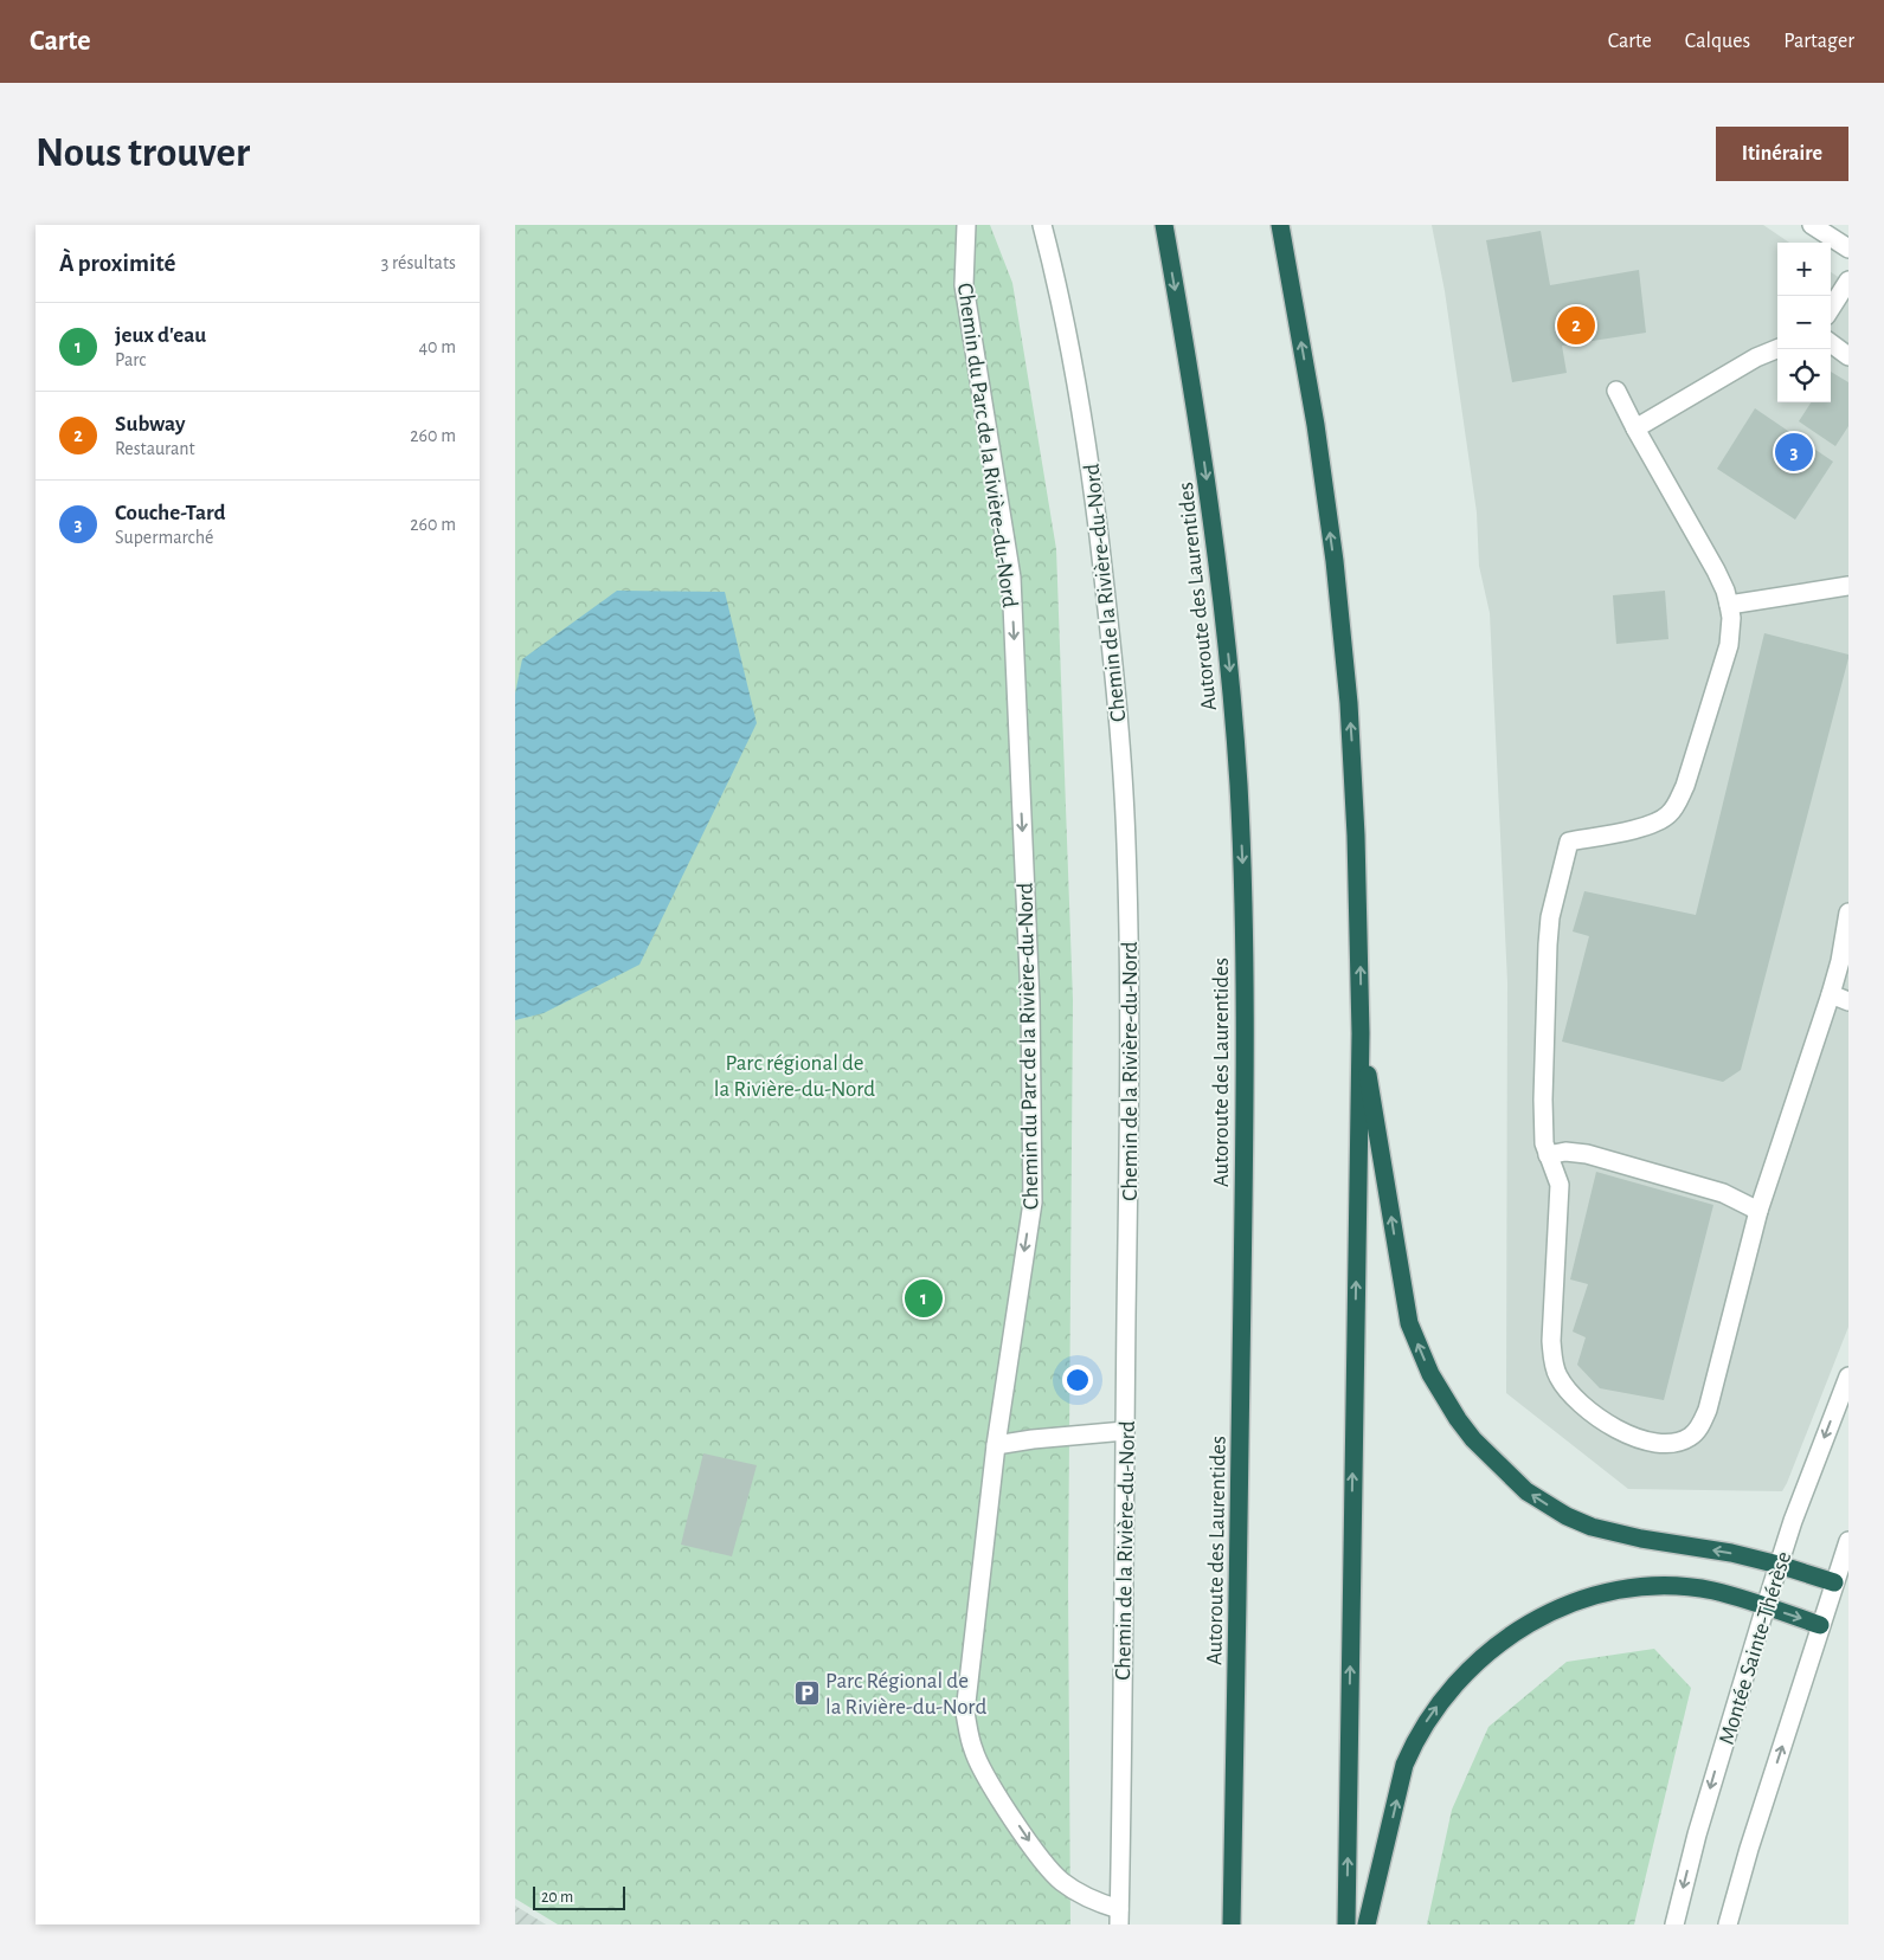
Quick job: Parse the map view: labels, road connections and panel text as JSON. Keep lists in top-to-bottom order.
{
  "streets": {
    "highway": ["Autoroute des Laurentides"],
    "street": ["Chemin du Parc de la Rivière-du-Nord", "Chemin de la Rivière-du-Nord", "Montée Sainte-Thérèse"]
  },
  "crossings": [
    ["Chemin du Parc de la Rivière-du-Nord", "Chemin de la Rivière-du-Nord"]
  ],
  "one_way": ["Chemin du Parc de la Rivière-du-Nord"],
  "parks": ["Parc régional de la Rivière-du-Nord"],
  "places": {
    "parking": ["Parc Régional de la Rivière-du-Nord"]
  },
  "scale_bar": "20 m",
  "page": {
    "header": "Carte",
    "nav": ["Carte", "Calques", "Partager"],
    "buttons": "Itinéraire",
    "title": "Nous trouver",
    "heading": ["À proximité", "3 résultats"],
    "map_buttons": ["+", "−"],
    "list": [
      {
        "mark": "1",
        "name": "jeux d'eau",
        "note": "Parc",
        "value": "40 m"
      },
      {
        "mark": "2",
        "name": "Subway",
        "note": "Restaurant",
        "value": "260 m"
      },
      {
        "mark": "3",
        "name": "Couche-Tard",
        "note": "Supermarché",
        "value": "260 m"
      }
    ],
    "pins": ["2", "3", "1"],
    "scale": "20 m"
  }
}
